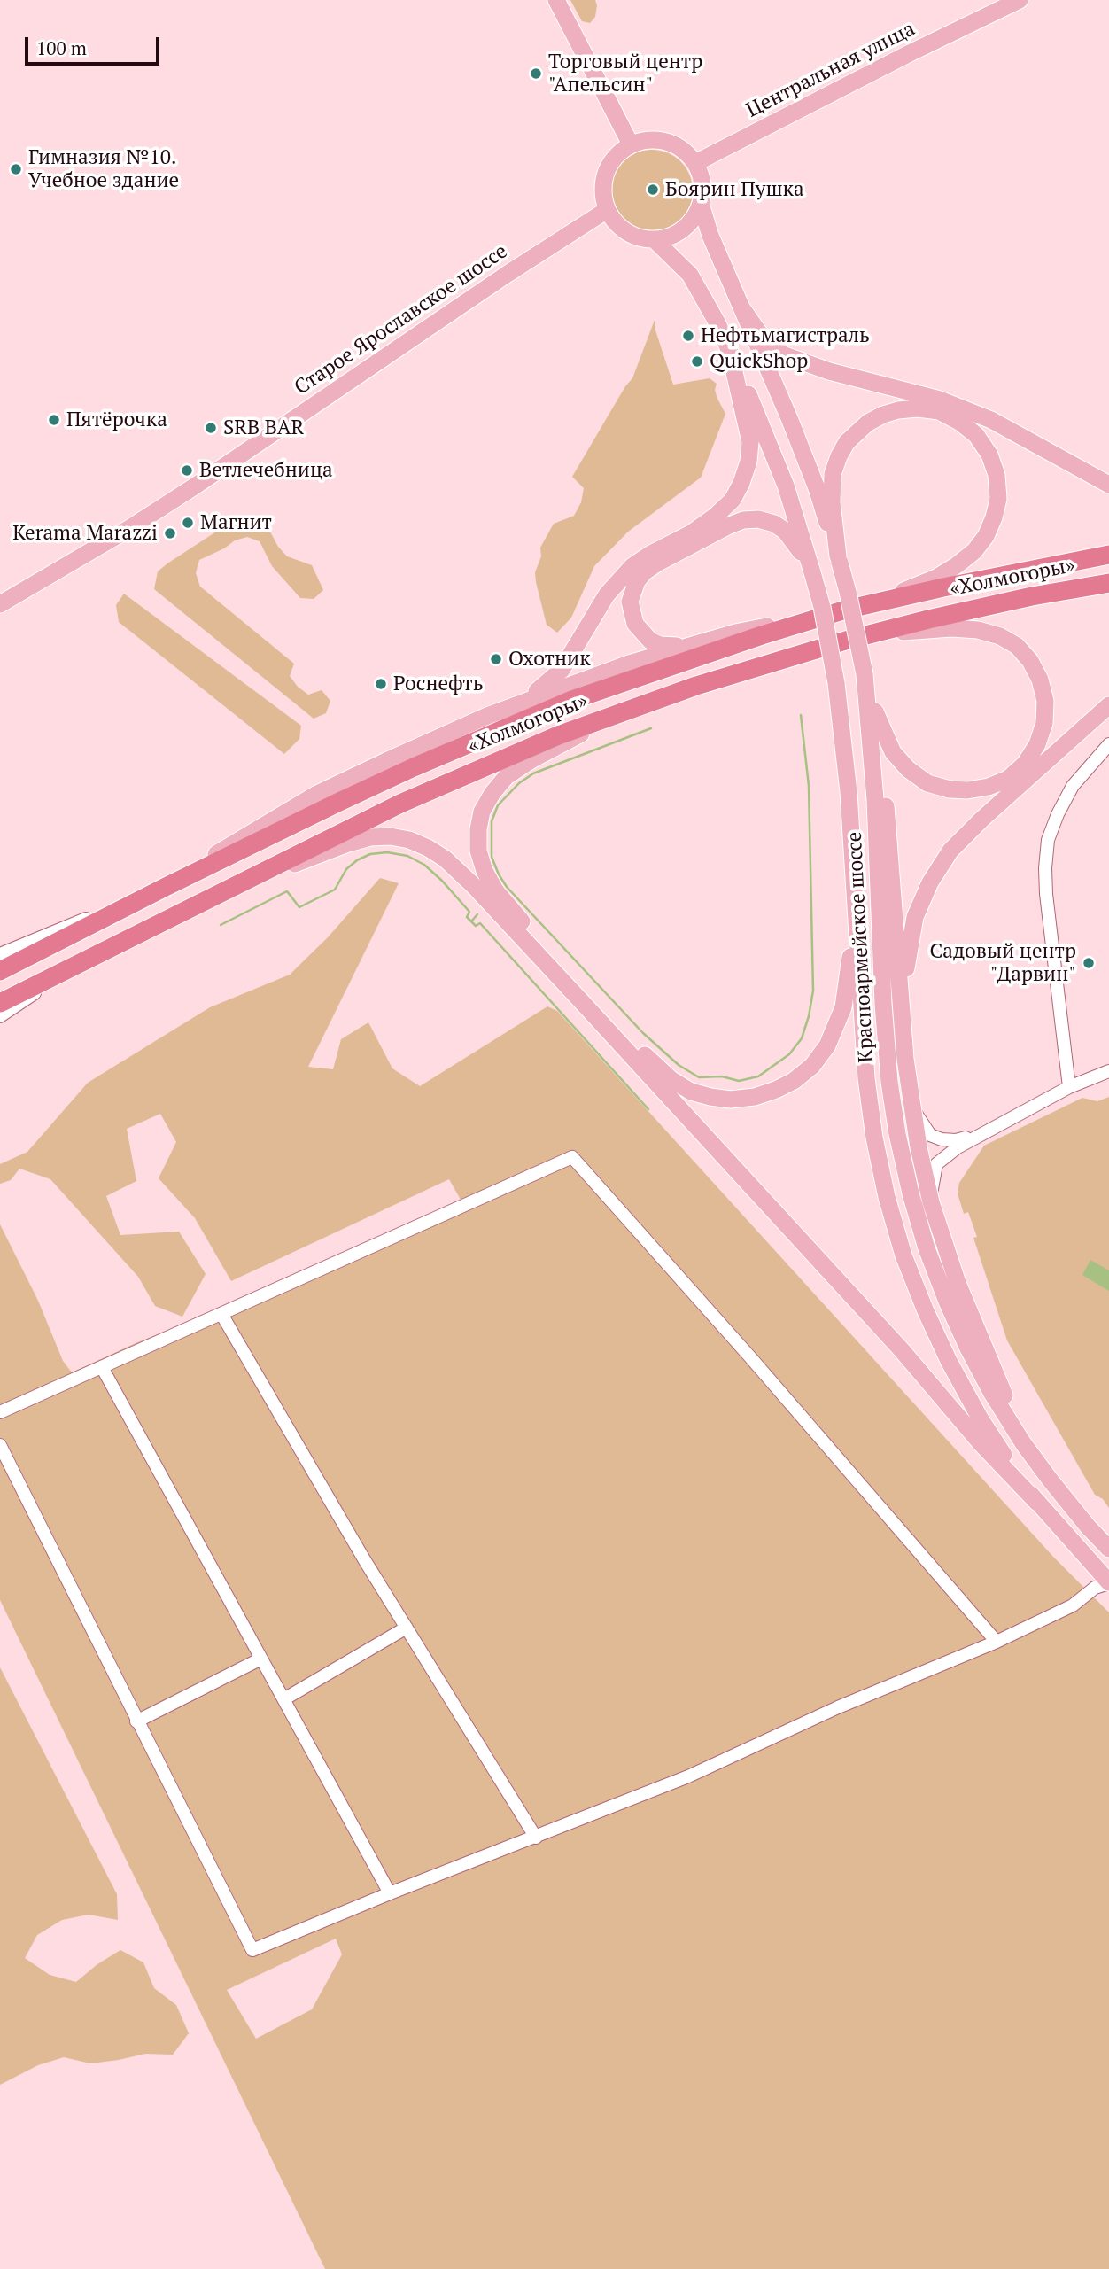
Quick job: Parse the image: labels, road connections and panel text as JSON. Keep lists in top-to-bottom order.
{
  "streets": {
    "highway": ["«Холмогоры»"],
    "main road": ["Центральная улица", "Старое Ярославское шоссе", "Красноармейское шоссе"]
  },
  "crossings": [
    ["Центральная улица", "Старое Ярославское шоссе"]
  ],
  "places": [
    "Торговый центр \"Апельсин\"",
    "Гимназия №10. Учебное здание",
    "Боярин Пушка",
    "Нефтьмагистраль",
    "QuickShop",
    "Пятёрочка",
    "SRB BAR",
    "Ветлечебница",
    "Магнит",
    "Kerama Marazzi",
    "Охотник",
    "Роснефть",
    "Садовый центр \"Дарвин\""
  ],
  "scale_bar": "100 m"
}
